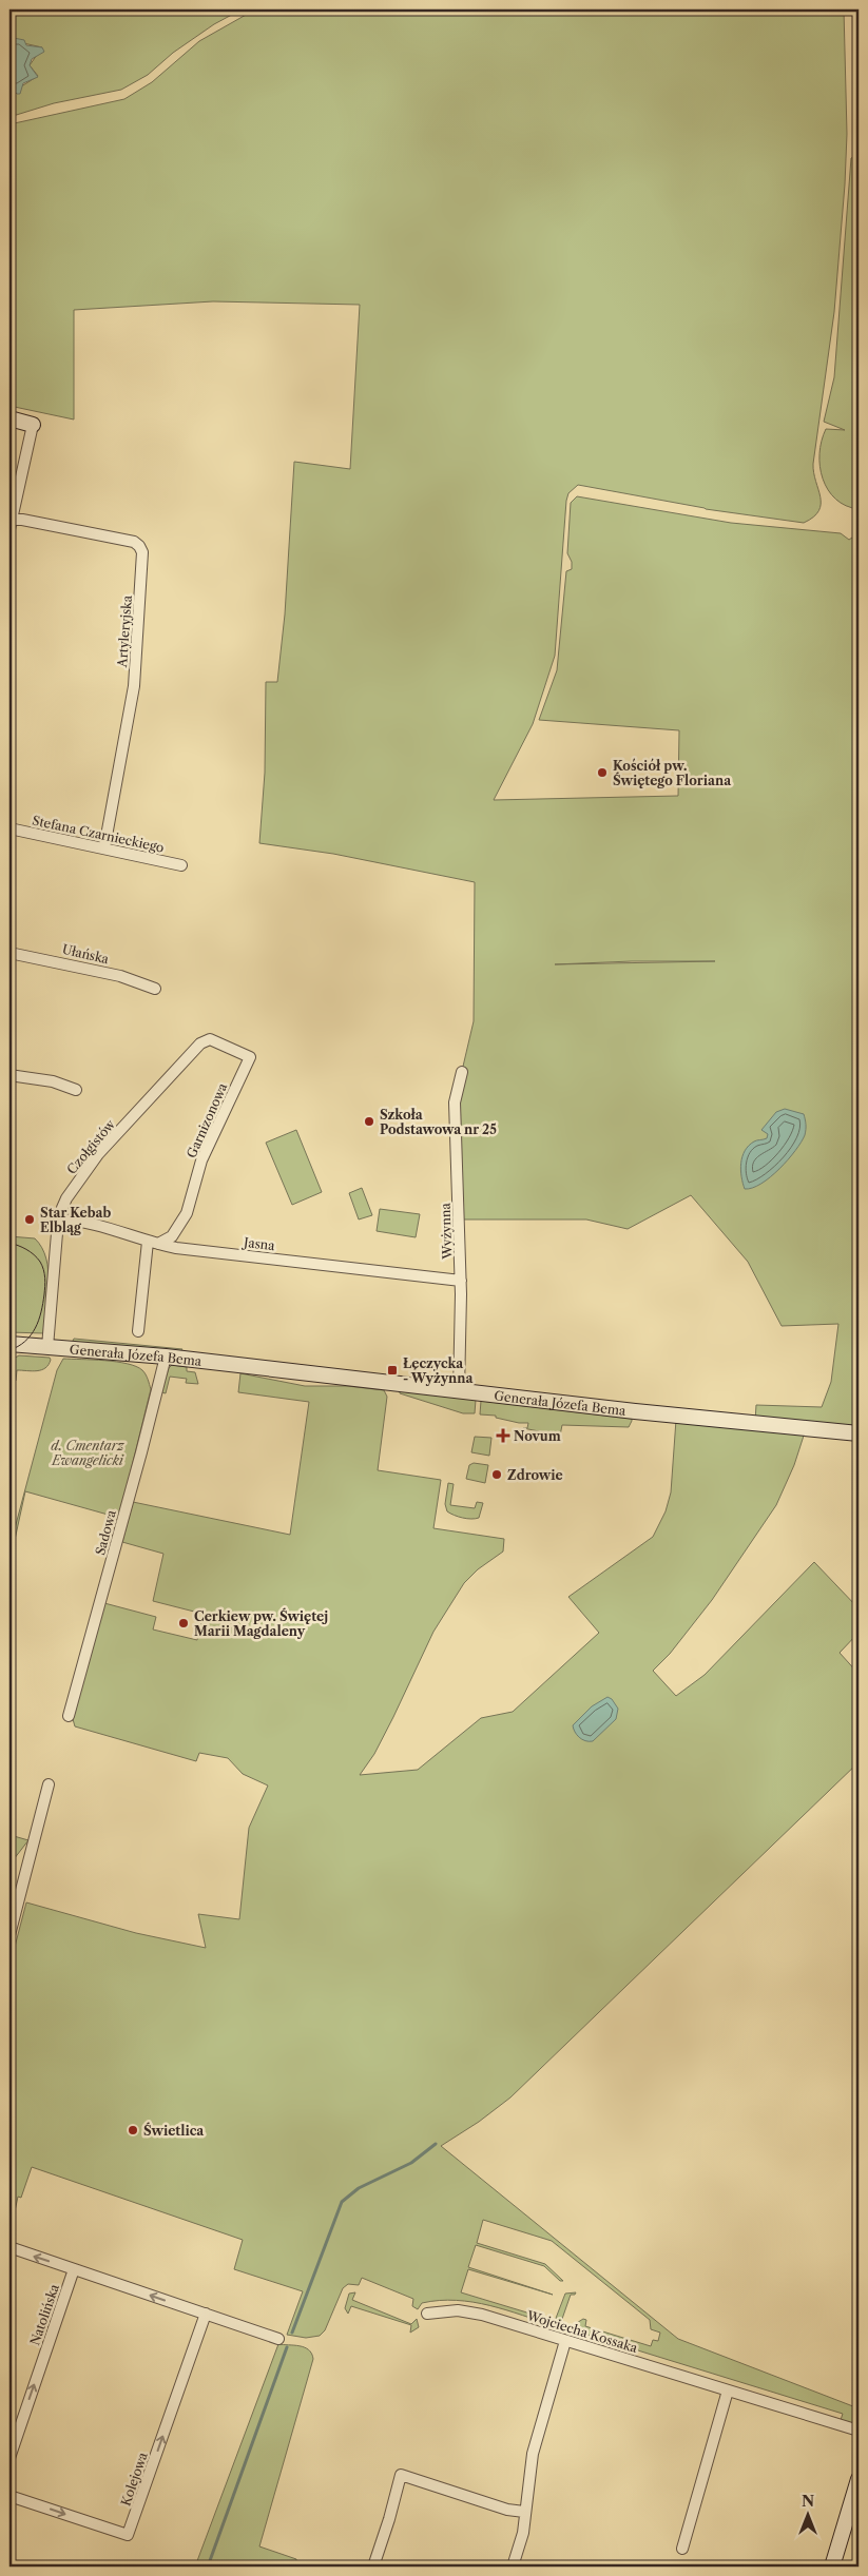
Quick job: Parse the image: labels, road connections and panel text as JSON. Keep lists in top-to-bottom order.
{
  "streets": {
    "street": [
      "Artyleryjska",
      "Stefana Czarnieckiego",
      "Ułańska",
      "Garnizonowa",
      "Czołgistów",
      "Wyżynna",
      "Jasna",
      "Generała Józefa Bema",
      "Sadowa",
      "Natolińska",
      "Wojciecha Kossaka",
      "Kolejowa"
    ]
  },
  "crossings": [
    ["Artyleryjska", "Stefana Czarnieckiego"],
    ["Garnizonowa", "Czołgistów"],
    ["Garnizonowa", "Jasna"],
    ["Czołgistów", "Jasna"],
    ["Czołgistów", "Generała Józefa Bema"],
    ["Wyżynna", "Jasna"],
    ["Wyżynna", "Generała Józefa Bema"],
    ["Generała Józefa Bema", "Sadowa"]
  ],
  "one_way": ["Natolińska"],
  "parks": ["d. Cmentarz Ewangelicki"],
  "places": {
    "other": [
      "Kościół pw. Świętego Floriana",
      "Szkoła Podstawowa nr 25",
      "Star Kebab Elbląg",
      "Zdrowie",
      "Cerkiew pw. Świętej Marii Magdaleny",
      "Świetlica"
    ],
    "transit": ["Łęczycka - Wyżynna"],
    "health": ["Novum"]
  },
  "north": "top"
}
